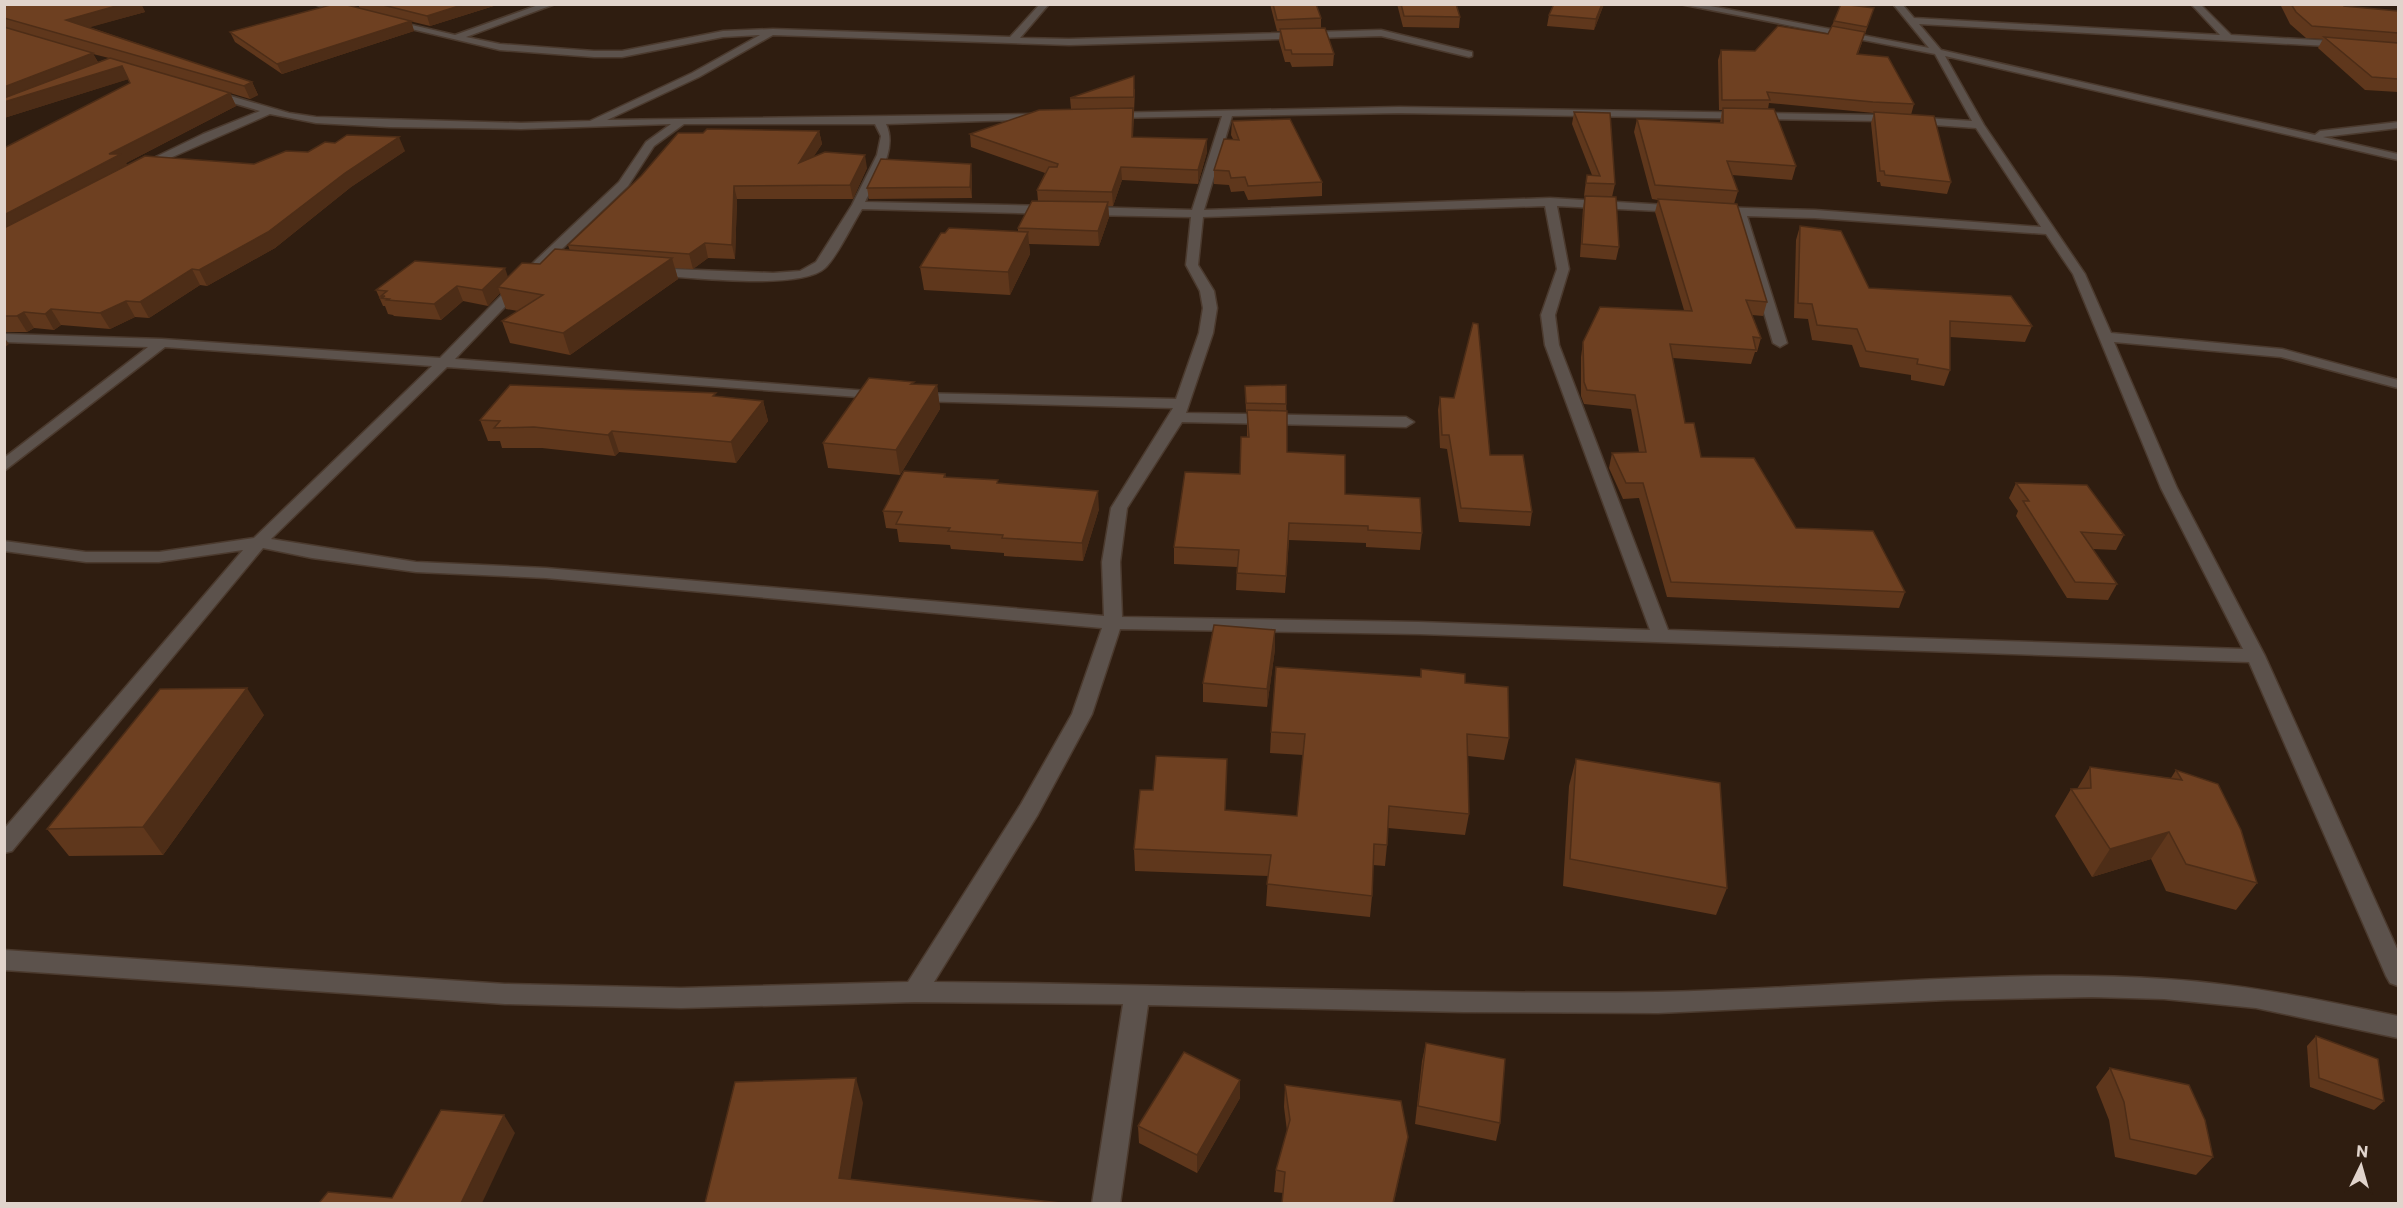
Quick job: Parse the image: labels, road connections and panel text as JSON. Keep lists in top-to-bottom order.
{
  "north": "top"
}
